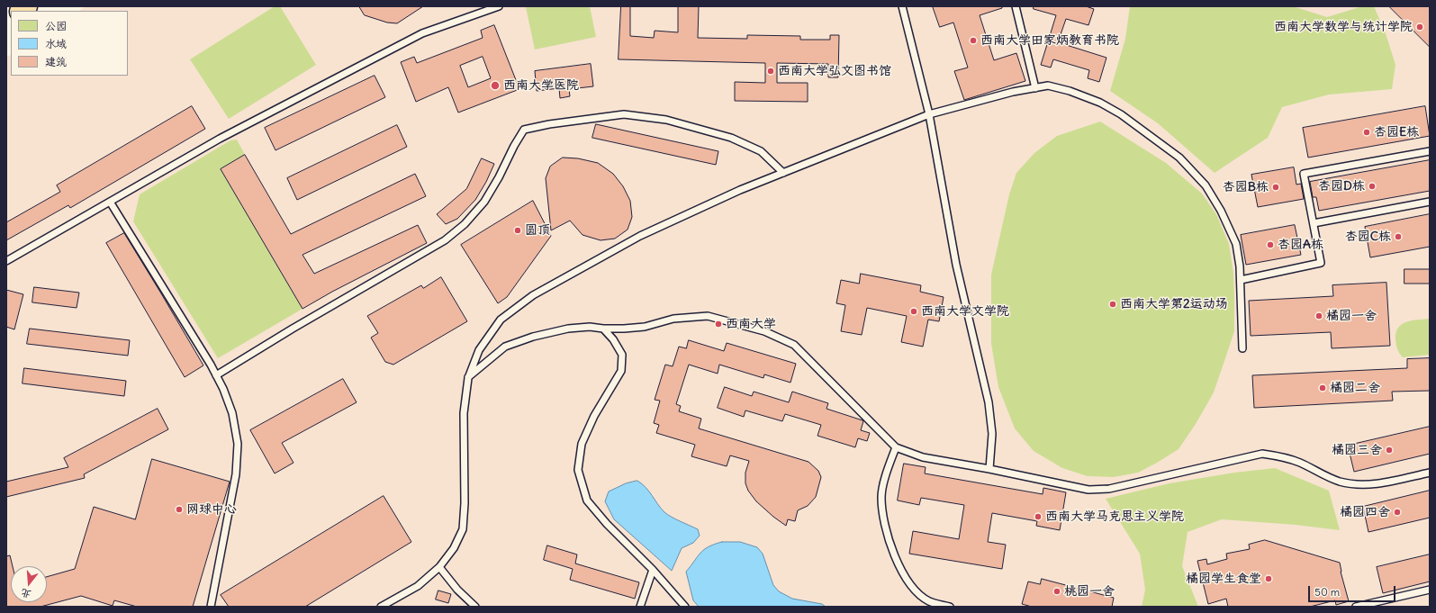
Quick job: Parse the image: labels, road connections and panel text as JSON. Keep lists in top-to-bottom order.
{
  "places": [
    "西南大学数学与统计学院",
    "西南大学田家炳教育书院",
    "西南大学弘文图书馆",
    "西南大学医院",
    "杏园E栋",
    "杏园D栋",
    "杏园B栋",
    "圆顶",
    "杏园C栋",
    "杏园A栋",
    "西南大学第2运动场",
    "西南大学文学院",
    "橘园一舍",
    "西南大学",
    "橘园二舍",
    "橘园三舍",
    "网球中心",
    "橘园四舍",
    "西南大学马克思主义学院",
    "橘园学生食堂",
    "桃园一舍"
  ],
  "legend": ["公园", "水域", "建筑"],
  "scale_bar": "50 m",
  "north": "bottom"
}
